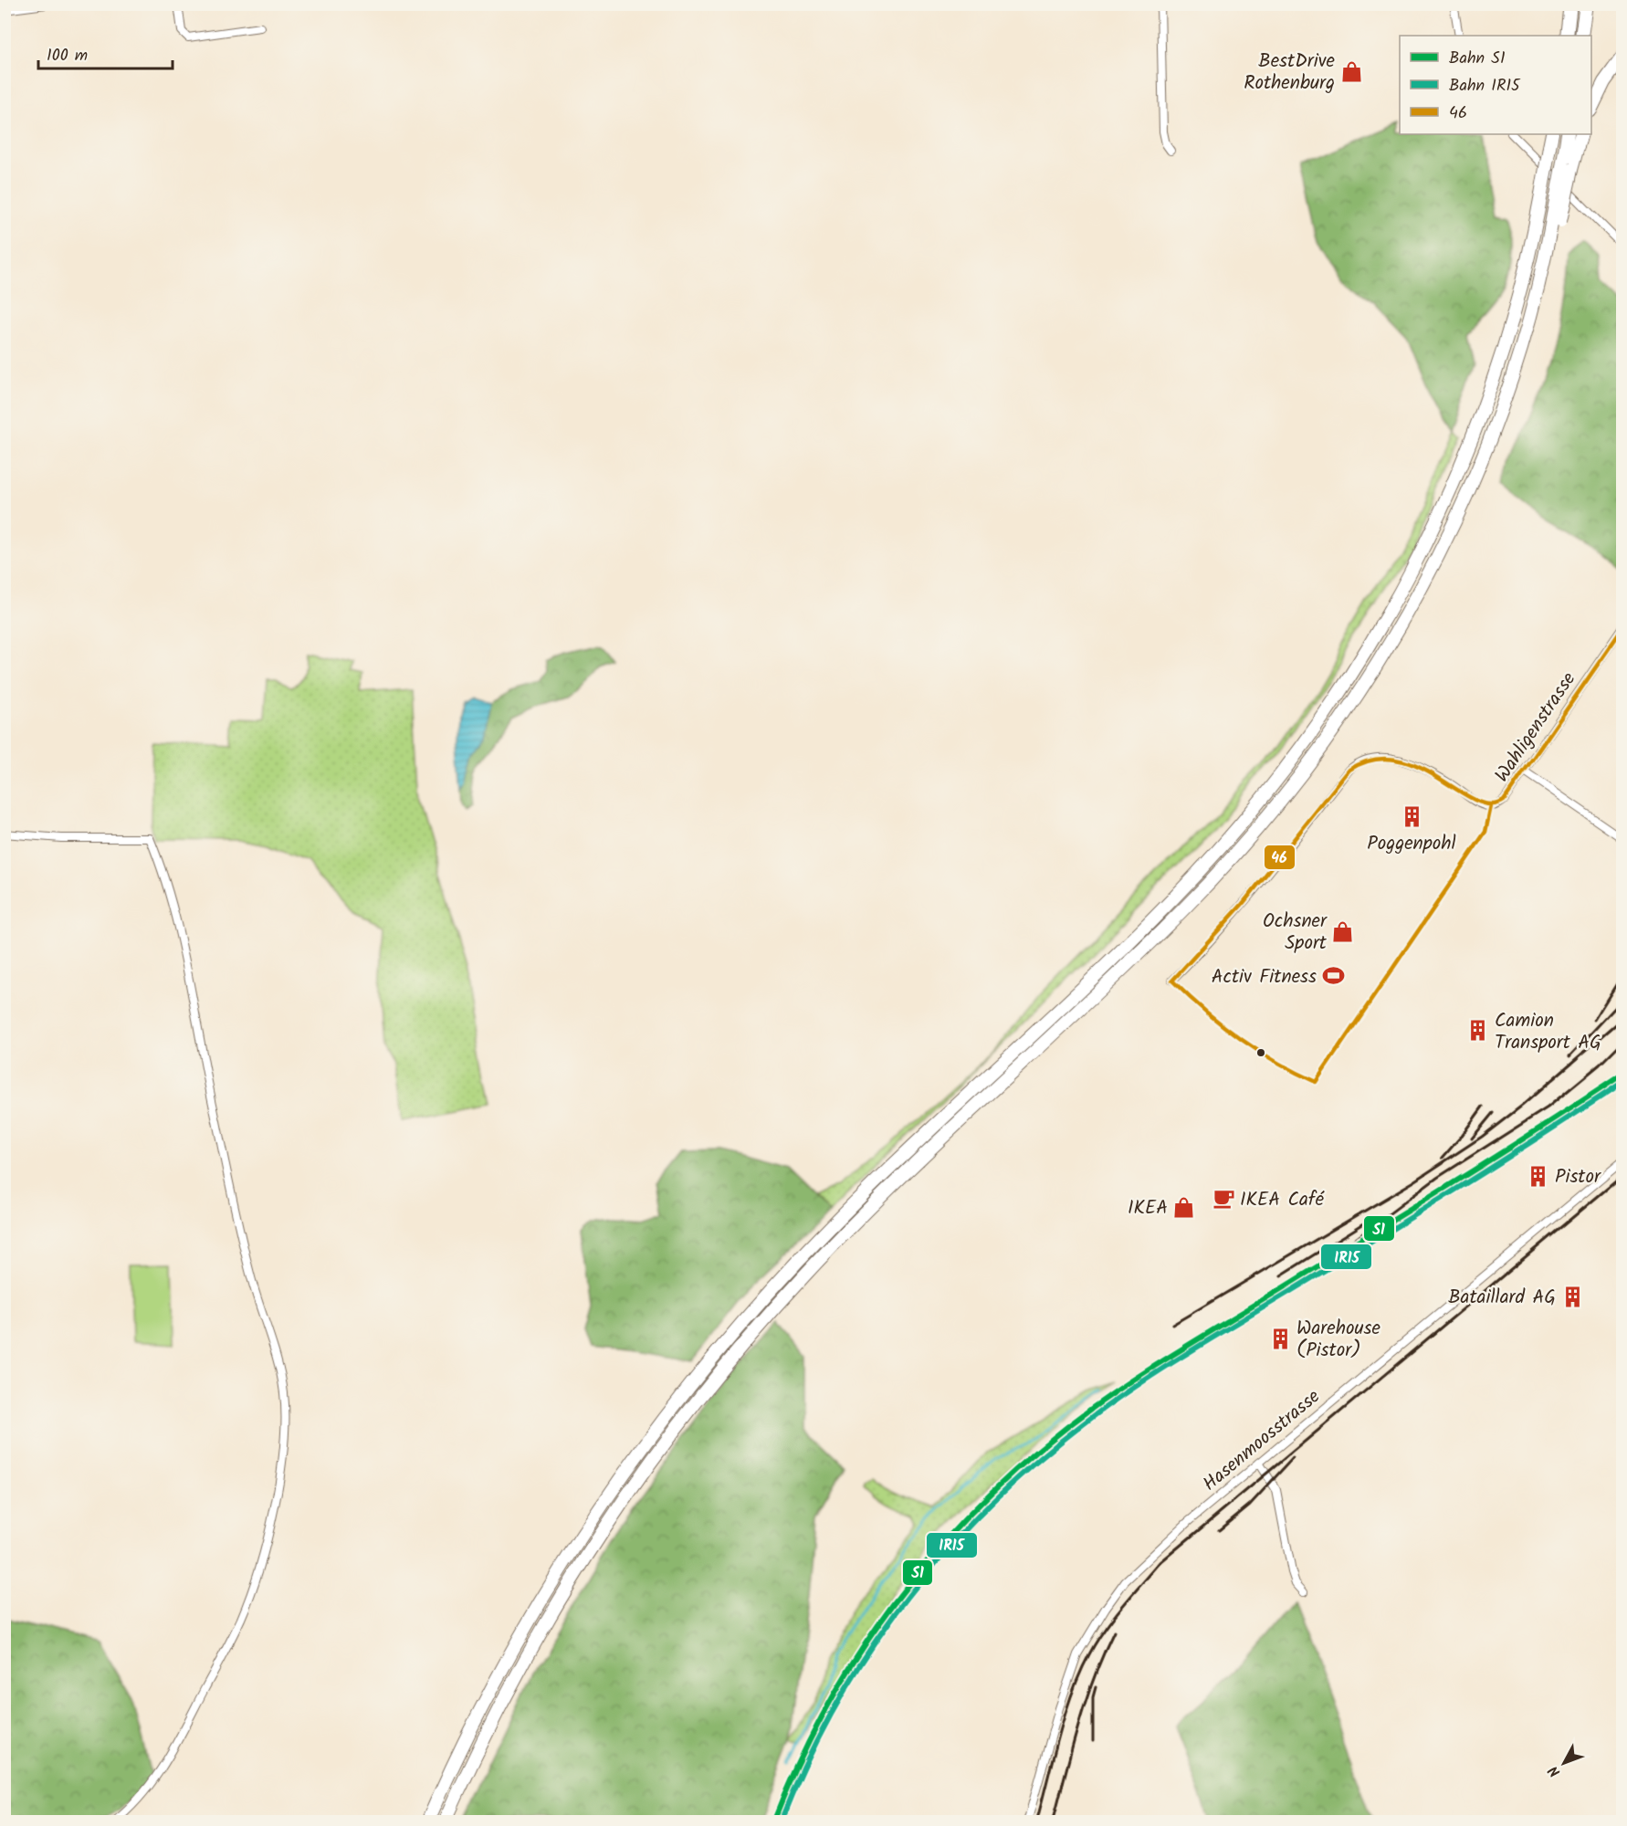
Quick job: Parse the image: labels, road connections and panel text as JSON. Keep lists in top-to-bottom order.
{
  "streets": {
    "street": ["Wahligenstrasse", "Hasenmoosstrasse"]
  },
  "places": {
    "shop": ["BestDrive Rothenburg", "Ochsner Sport", "IKEA"],
    "building": [
      "Poggenpohl",
      "Camion Transport AG",
      "Pistor",
      "Bataillard AG",
      "Warehouse (Pistor)"
    ],
    "sports": ["Activ Fitness"],
    "cafe": ["IKEA Café"]
  },
  "lines": ["transit line 46", "rail line S1", "rail line IR15"],
  "legend": ["Bahn S1", "Bahn IR15", "46"],
  "scale_bar": "100 m",
  "north": "bottom left"
}
